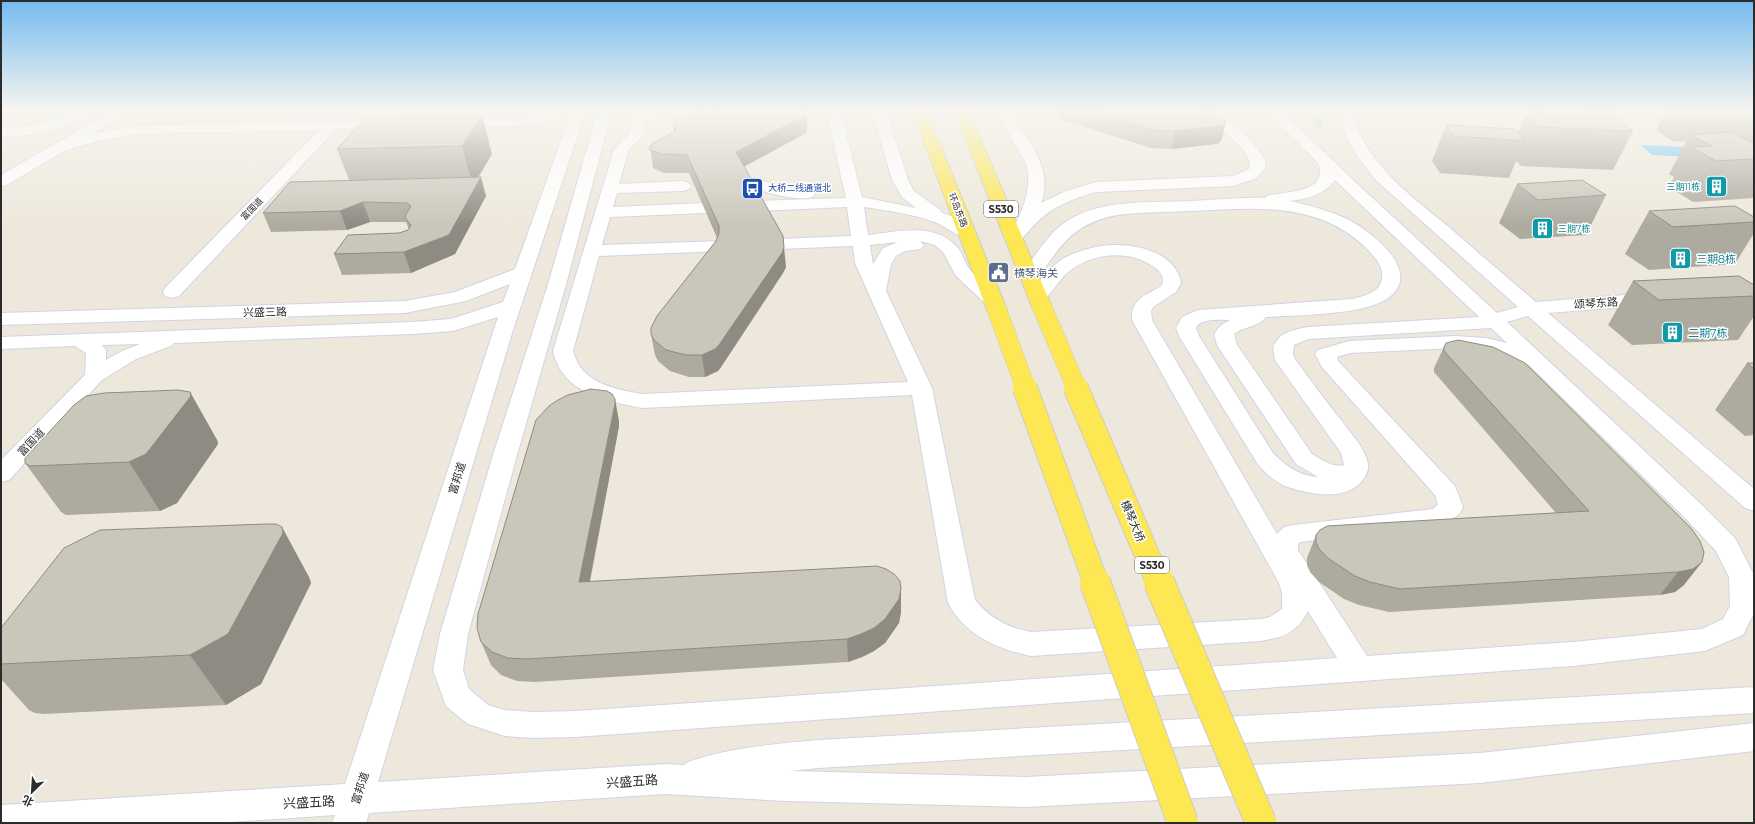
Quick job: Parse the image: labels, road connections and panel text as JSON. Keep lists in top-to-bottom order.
{
  "streets": {
    "main road": ["S530", "环岛东路", "横琴大桥"],
    "street": [
      "富国道",
      "颂琴东路",
      "兴盛三路",
      "富邦道",
      "兴盛五路"
    ]
  },
  "crossings": [
    ["富国道", "兴盛三路"],
    ["S530", "横琴大桥"],
    ["兴盛三路", "富邦道"],
    ["富邦道", "兴盛五路"]
  ],
  "places": {
    "building": [
      "三期11栋",
      "三期7栋",
      "三期8栋",
      "二期7栋"
    ],
    "bus stop": ["大桥二线通道北"],
    "public building": ["横琴海关"]
  },
  "north": "bottom left"
}
